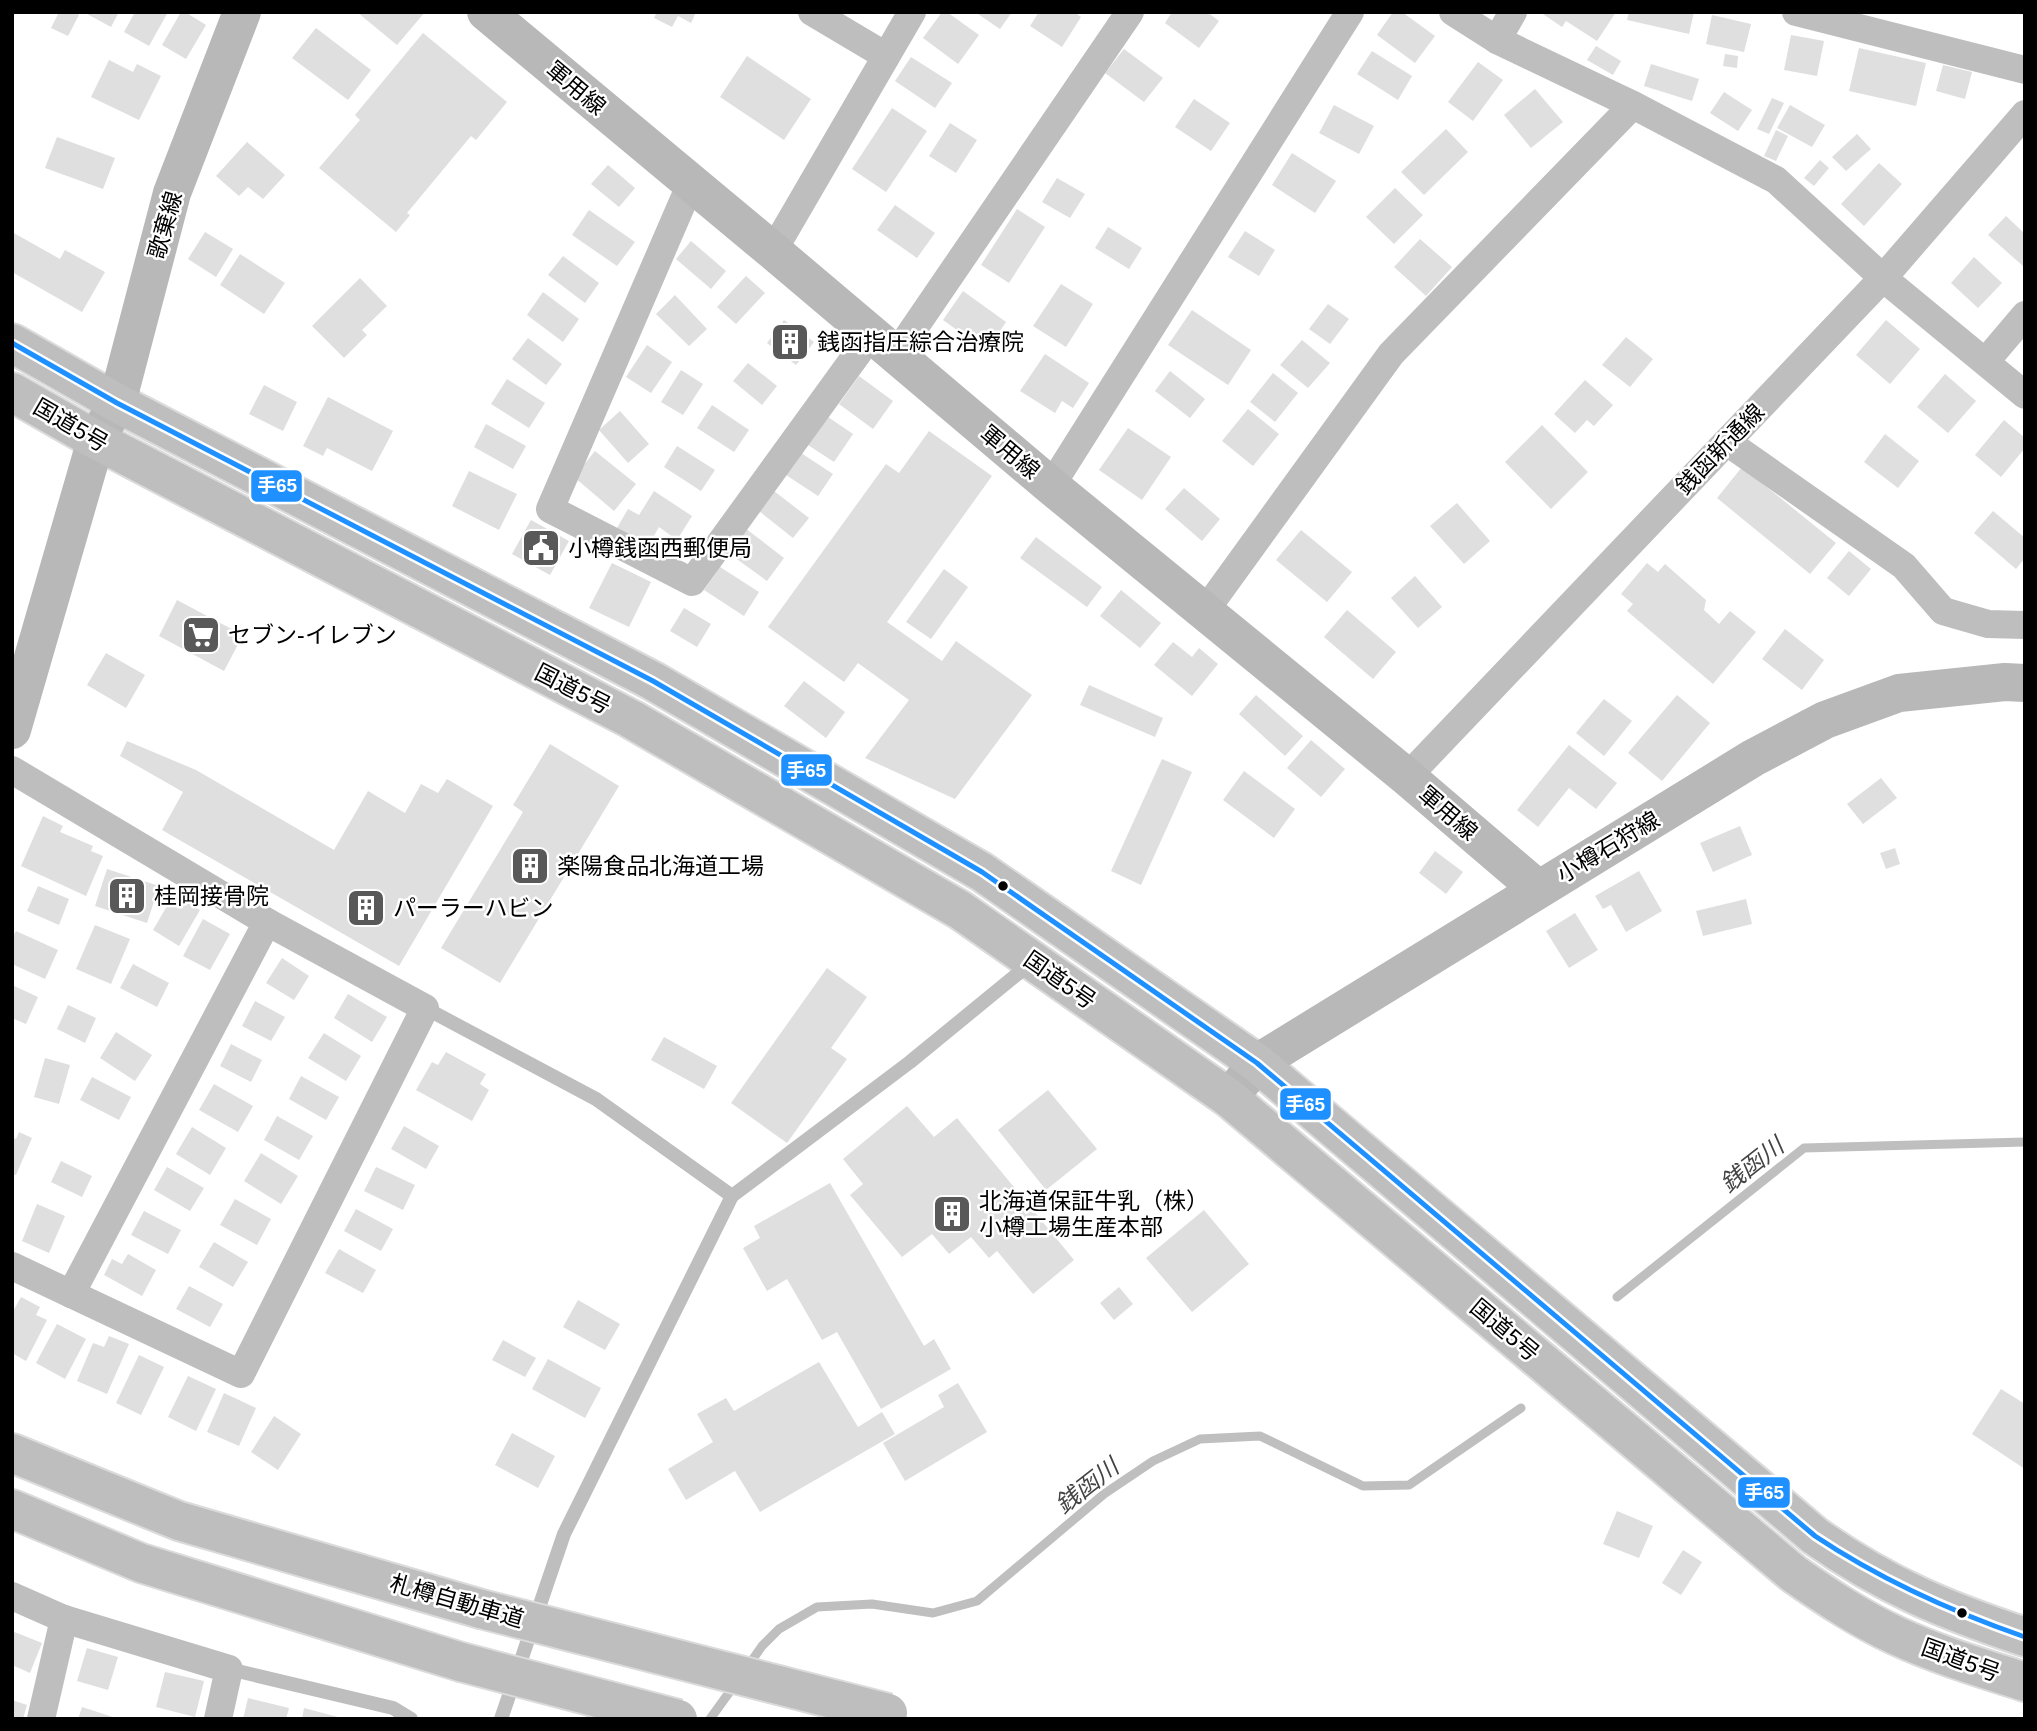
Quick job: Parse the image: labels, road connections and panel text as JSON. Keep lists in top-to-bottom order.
{
  "streets": {
    "highway": ["国道5号", "札樽自動車道"],
    "street": [
      "軍用線",
      "歌棄線",
      "銭函新通線",
      "小樽石狩線"
    ]
  },
  "crossings": [
    ["軍用線", "銭函新通線"],
    ["軍用線", "小樽石狩線"],
    ["歌棄線", "国道5号"],
    ["国道5号", "小樽石狩線"]
  ],
  "water": ["銭函川"],
  "places": {
    "building": [
      "銭函指圧綜合治療院",
      "楽陽食品北海道工場",
      "桂岡接骨院",
      "パーラーハビン",
      "北海道保証牛乳（株） 小樽工場生産本部"
    ],
    "public building": ["小樽銭函西郵便局"],
    "supermarket": ["セブン-イレブン"]
  },
  "lines": ["transit line 手65"]
}
